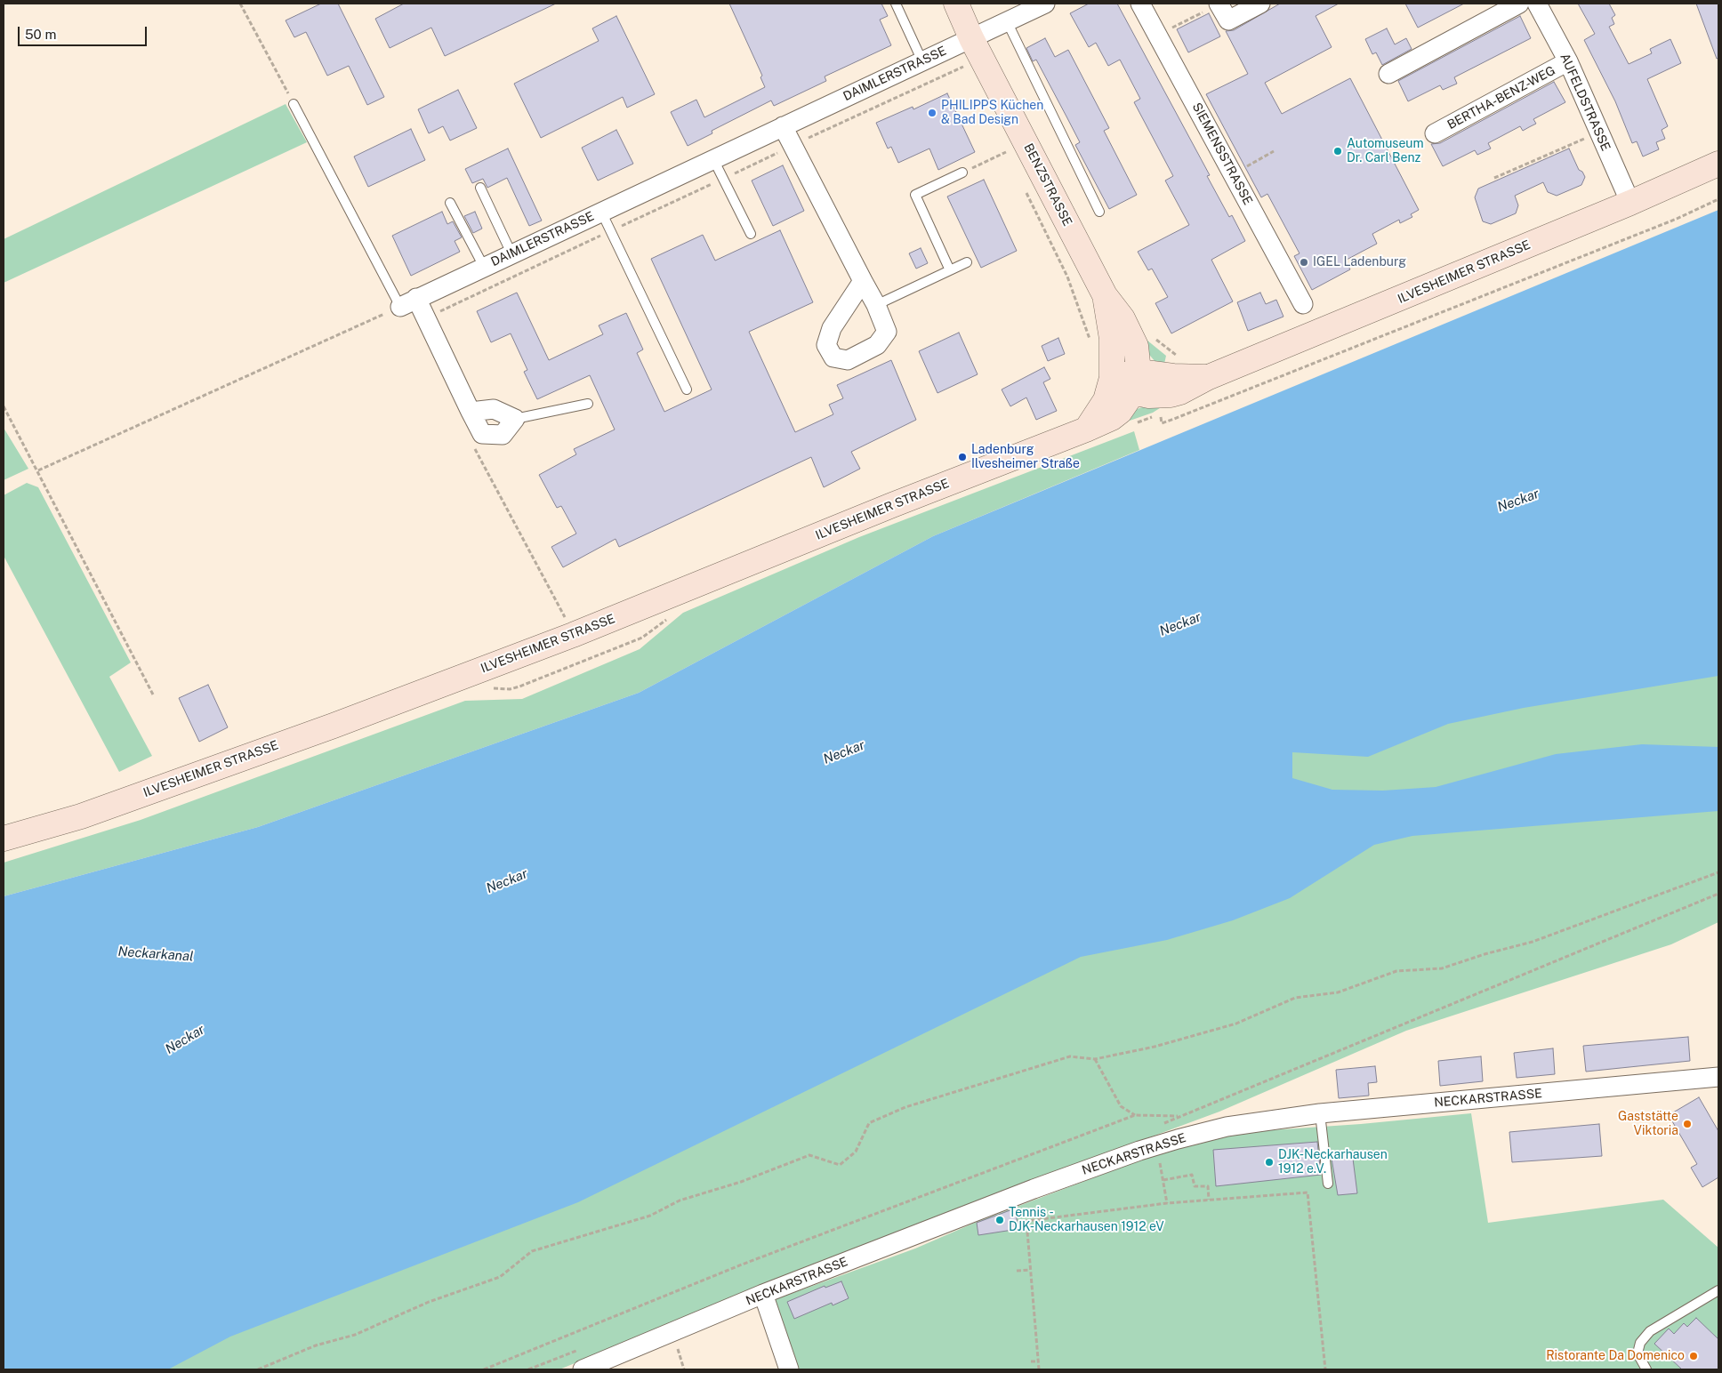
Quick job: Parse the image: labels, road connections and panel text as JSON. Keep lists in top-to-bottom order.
{
  "streets": {
    "main road": ["BENZSTRASSE", "ILVESHEIMER STRASSE"],
    "street": [
      "DAIMLERSTRASSE",
      "BERTHA-BENZ-WEG",
      "AUFELDSTRASSE",
      "SIEMENSSTRASSE",
      "NECKARSTRASSE"
    ]
  },
  "crossings": [
    ["DAIMLERSTRASSE", "BENZSTRASSE"],
    ["BERTHA-BENZ-WEG", "AUFELDSTRASSE"],
    ["AUFELDSTRASSE", "ILVESHEIMER STRASSE"],
    ["BENZSTRASSE", "ILVESHEIMER STRASSE"]
  ],
  "water": ["Neckar", "Neckarkanal"],
  "places": [
    "PHILIPPS Küchen & Bad Design",
    "Automuseum Dr. Carl Benz",
    "IGEL Ladenburg",
    "Ladenburg Ilvesheimer Straße",
    "Gaststätte Viktoria",
    "DJK-Neckarhausen 1912 e.V.",
    "Tennis - DJK-Neckarhausen 1912 eV",
    "Ristorante Da Domenico"
  ],
  "scale_bar": "50 m"
}
